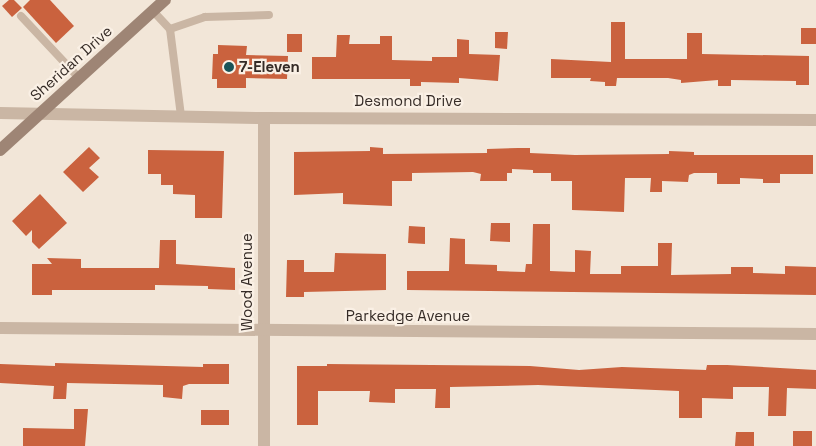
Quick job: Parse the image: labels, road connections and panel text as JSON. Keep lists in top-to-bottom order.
{
  "streets": {
    "main road": ["Sheridan Drive"],
    "street": ["Desmond Drive", "Wood Avenue", "Parkedge Avenue"]
  },
  "crossings": [
    ["Sheridan Drive", "Desmond Drive"],
    ["Desmond Drive", "Wood Avenue"],
    ["Wood Avenue", "Parkedge Avenue"]
  ],
  "places": ["7-Eleven"]
}
